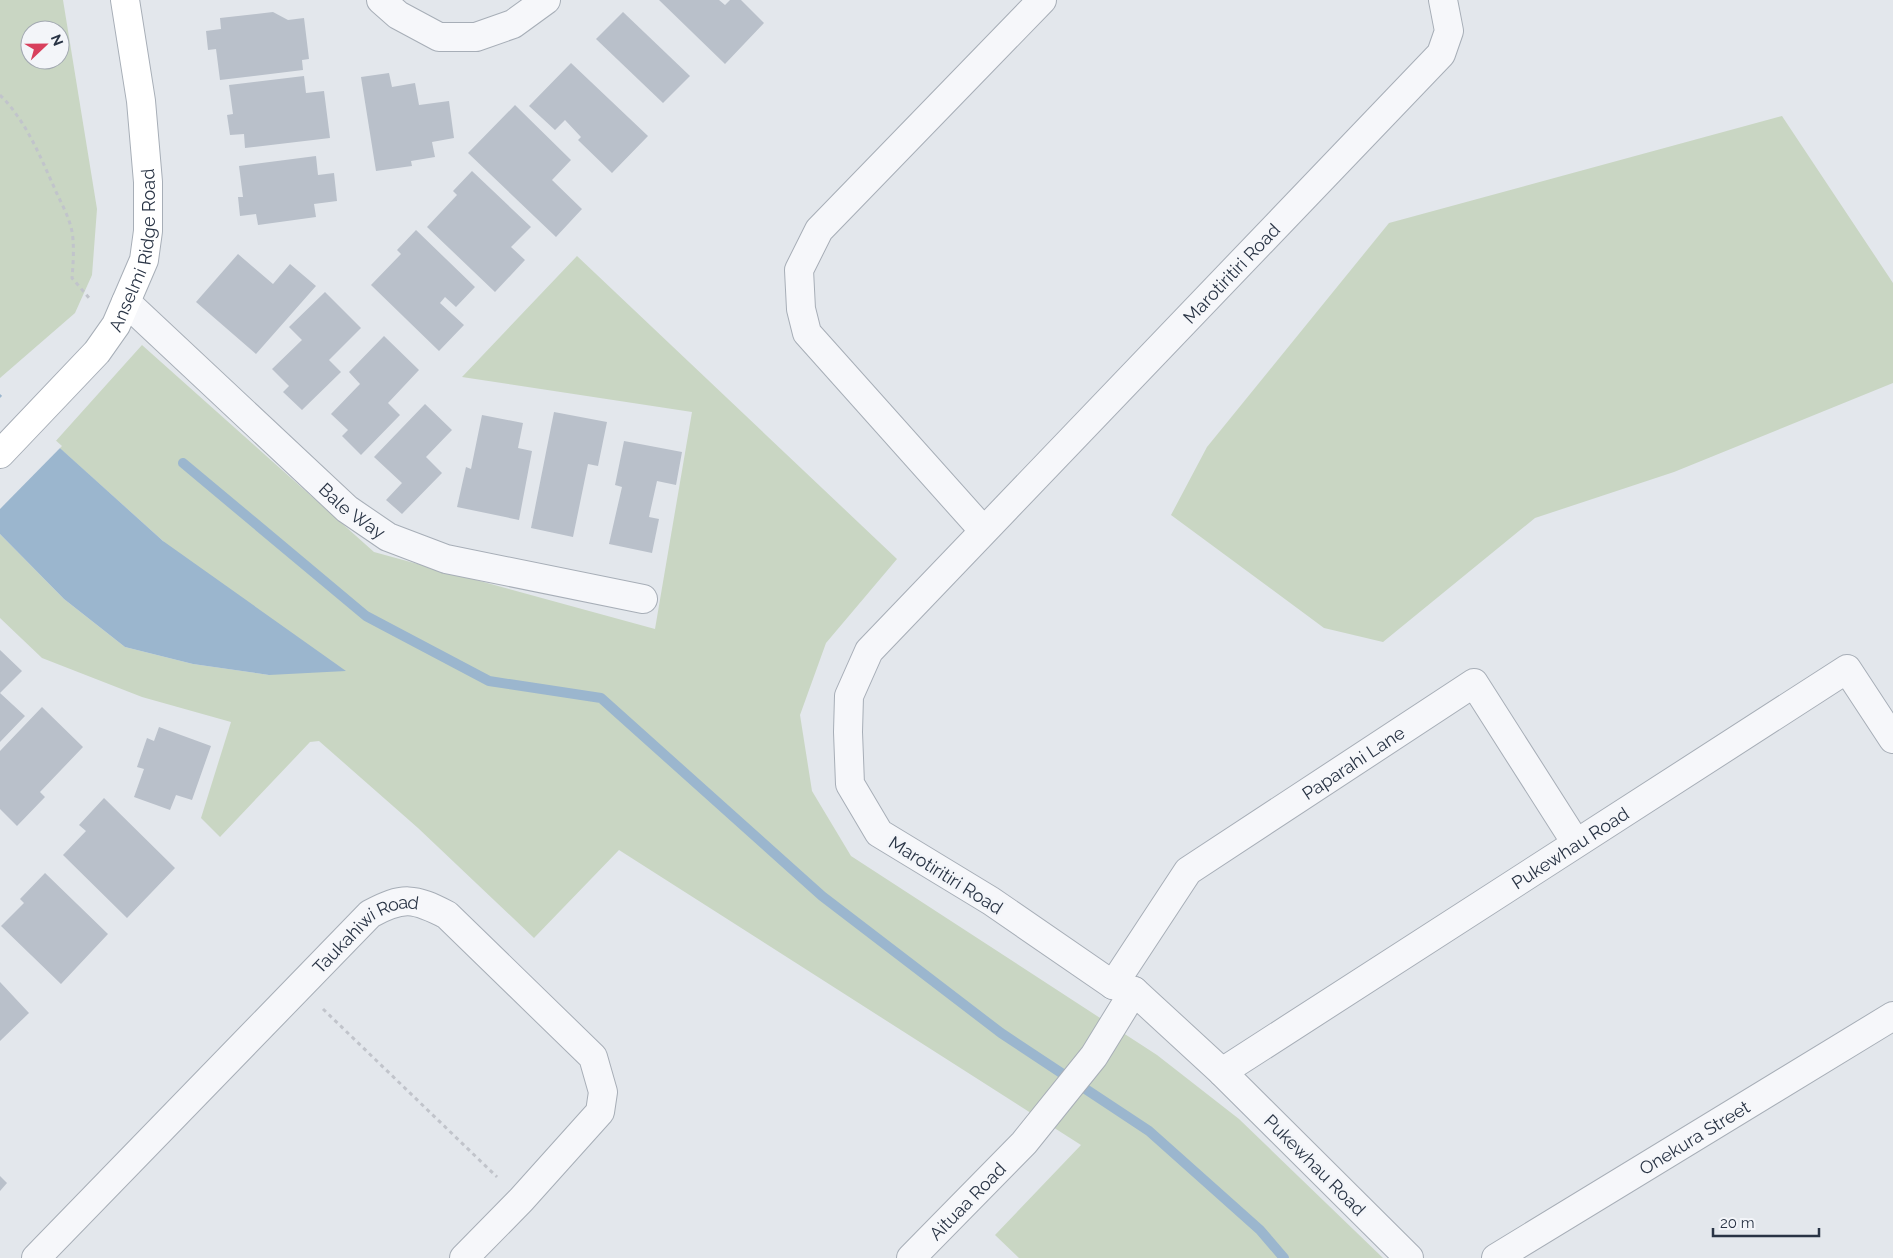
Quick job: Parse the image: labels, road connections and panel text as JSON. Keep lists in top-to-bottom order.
{
  "streets": {
    "street": [
      "Anselmi Ridge Road",
      "Marotiritiri Road",
      "Bale Way",
      "Paparahi Lane",
      "Pukewhau Road",
      "Taukahiwi Road",
      "Onekura Street",
      "Aituaa Road"
    ]
  },
  "crossings": [
    ["Anselmi Ridge Road", "Bale Way"],
    ["Marotiritiri Road", "Paparahi Lane"],
    ["Marotiritiri Road", "Pukewhau Road"],
    ["Marotiritiri Road", "Aituaa Road"],
    ["Paparahi Lane", "Pukewhau Road"],
    ["Paparahi Lane", "Aituaa Road"],
    ["Pukewhau Road", "Aituaa Road"]
  ],
  "scale_bar": "20 m",
  "north": "right"
}
